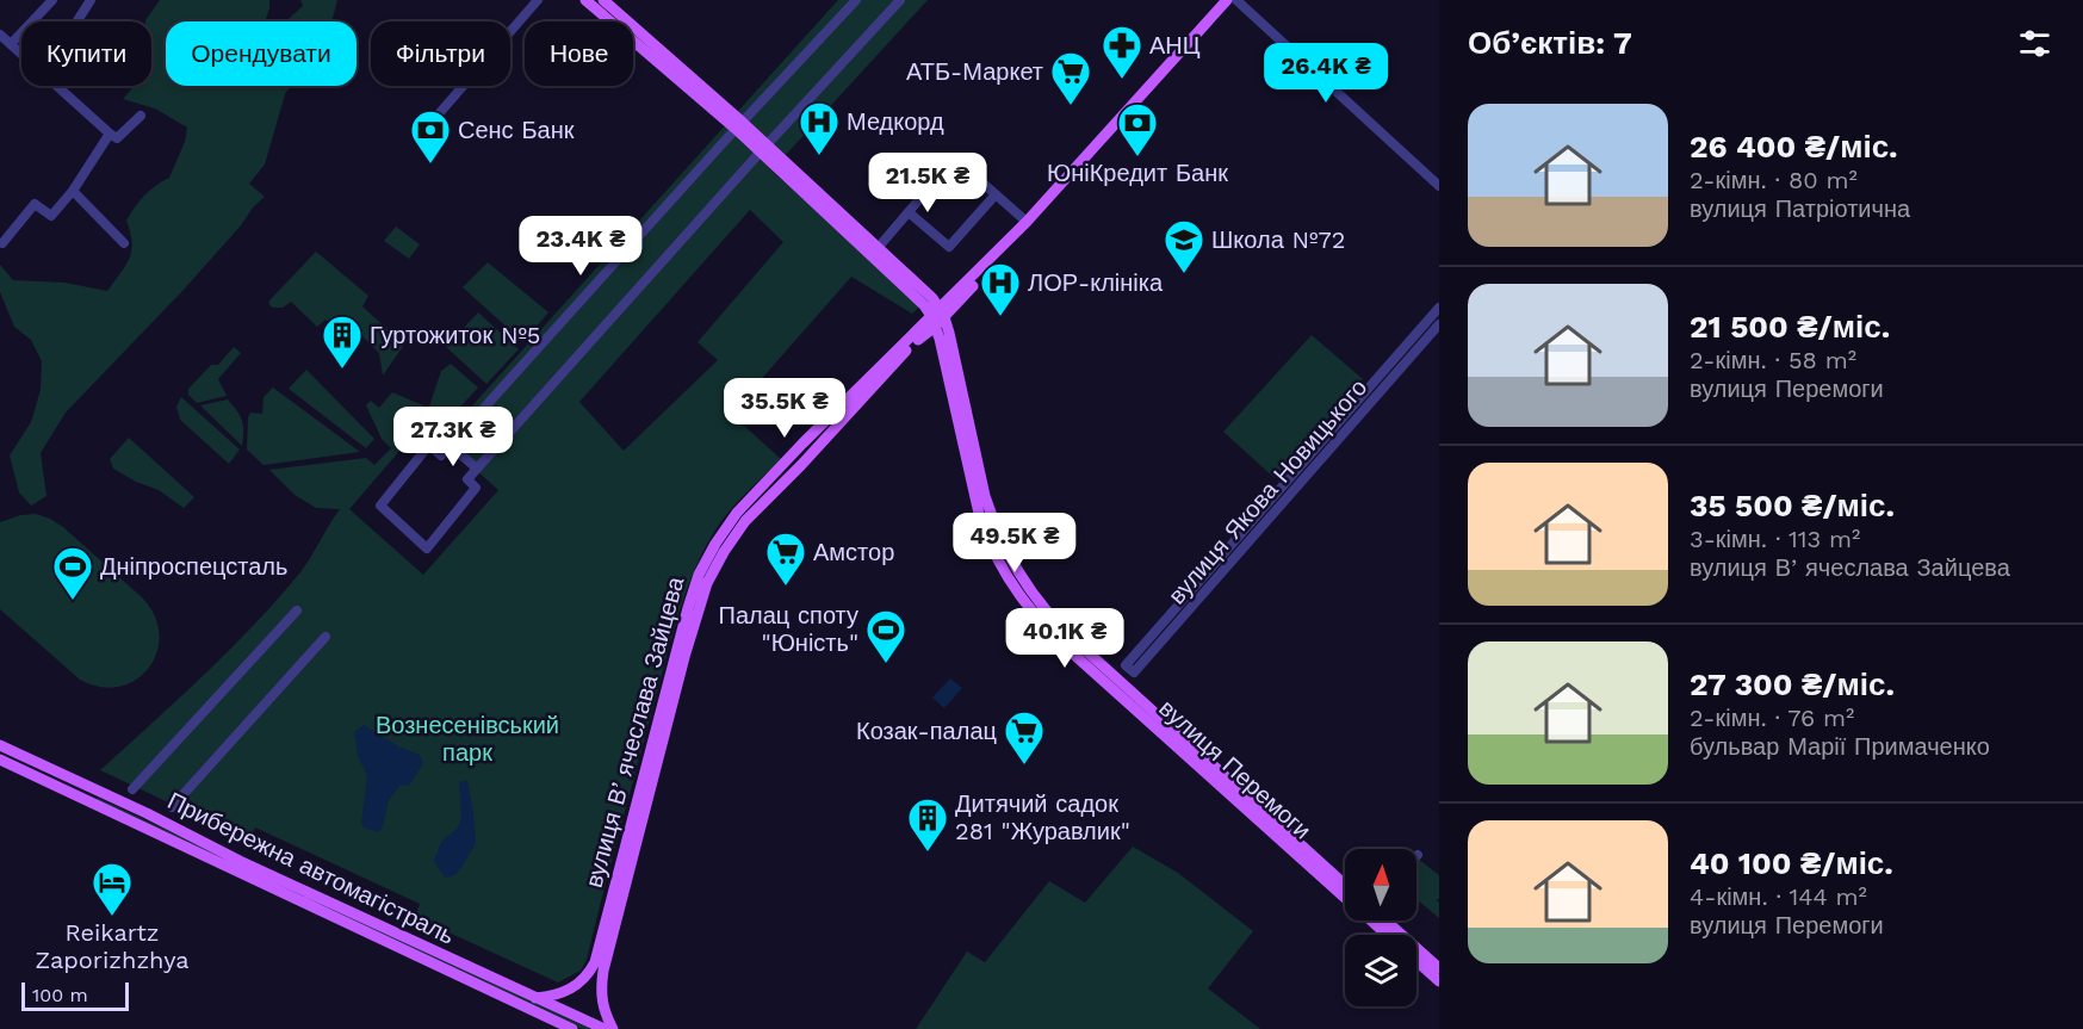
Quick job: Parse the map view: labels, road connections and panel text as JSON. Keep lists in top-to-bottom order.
{
  "streets": {
    "main road": ["вулиця Вʼячеслава Зайцева", "вулиця Перемоги", "Прибережна автомагістраль"],
    "street": ["вулиця Якова Новицького"]
  },
  "crossings": [
    ["вулиця Вʼячеслава Зайцева", "вулиця Перемоги"],
    ["вулиця Вʼячеслава Зайцева", "Прибережна автомагістраль"]
  ],
  "parks": ["Вознесенівський парк"],
  "places": {
    "pharmacy": ["АНЦ"],
    "supermarket": ["АТБ-Маркет", "Амстор", "Козак-палац"],
    "hospital": ["Медкорд", "ЛОР-клініка"],
    "bank": ["ЮніКредит Банк", "Сенс Банк"],
    "school or university": ["Школа №72"],
    "building": ["Гуртожиток №5", "Дитячий садок 281 \"Журавлик\""],
    "sports": ["Дніпроспецсталь", "Палац споту \"Юність\""],
    "hotel": ["Reikartz Zaporizhzhya"]
  },
  "scale_bar": "100 m",
  "north": "top",
  "page": {
    "heading": "Об’єктів: 7",
    "chip": [
      "Купити",
      "Орендувати",
      "Фільтри",
      "Нове"
    ],
    "price": [
      "26.4K ₴",
      "21.5K ₴",
      "23.4K ₴",
      "35.5K ₴",
      "27.3K ₴",
      "49.5K ₴",
      "40.1K ₴"
    ],
    "list": [
      {
        "name": "26 400 ₴/міс.",
        "note": "2-кімн. · 80 m² · вулиця Патріотична"
      },
      {
        "name": "21 500 ₴/міс.",
        "note": "2-кімн. · 58 m² · вулиця Перемоги"
      },
      {
        "name": "35 500 ₴/міс.",
        "note": "3-кімн. · 113 m² · вулиця Вʼячеслава Зайцева"
      },
      {
        "name": "27 300 ₴/міс.",
        "note": "2-кімн. · 76 m² · бульвар Марії Примаченко"
      },
      {
        "name": "40 100 ₴/міс.",
        "note": "4-кімн. · 144 m² · вулиця Перемоги"
      }
    ],
    "scale": "100 m"
  }
}
